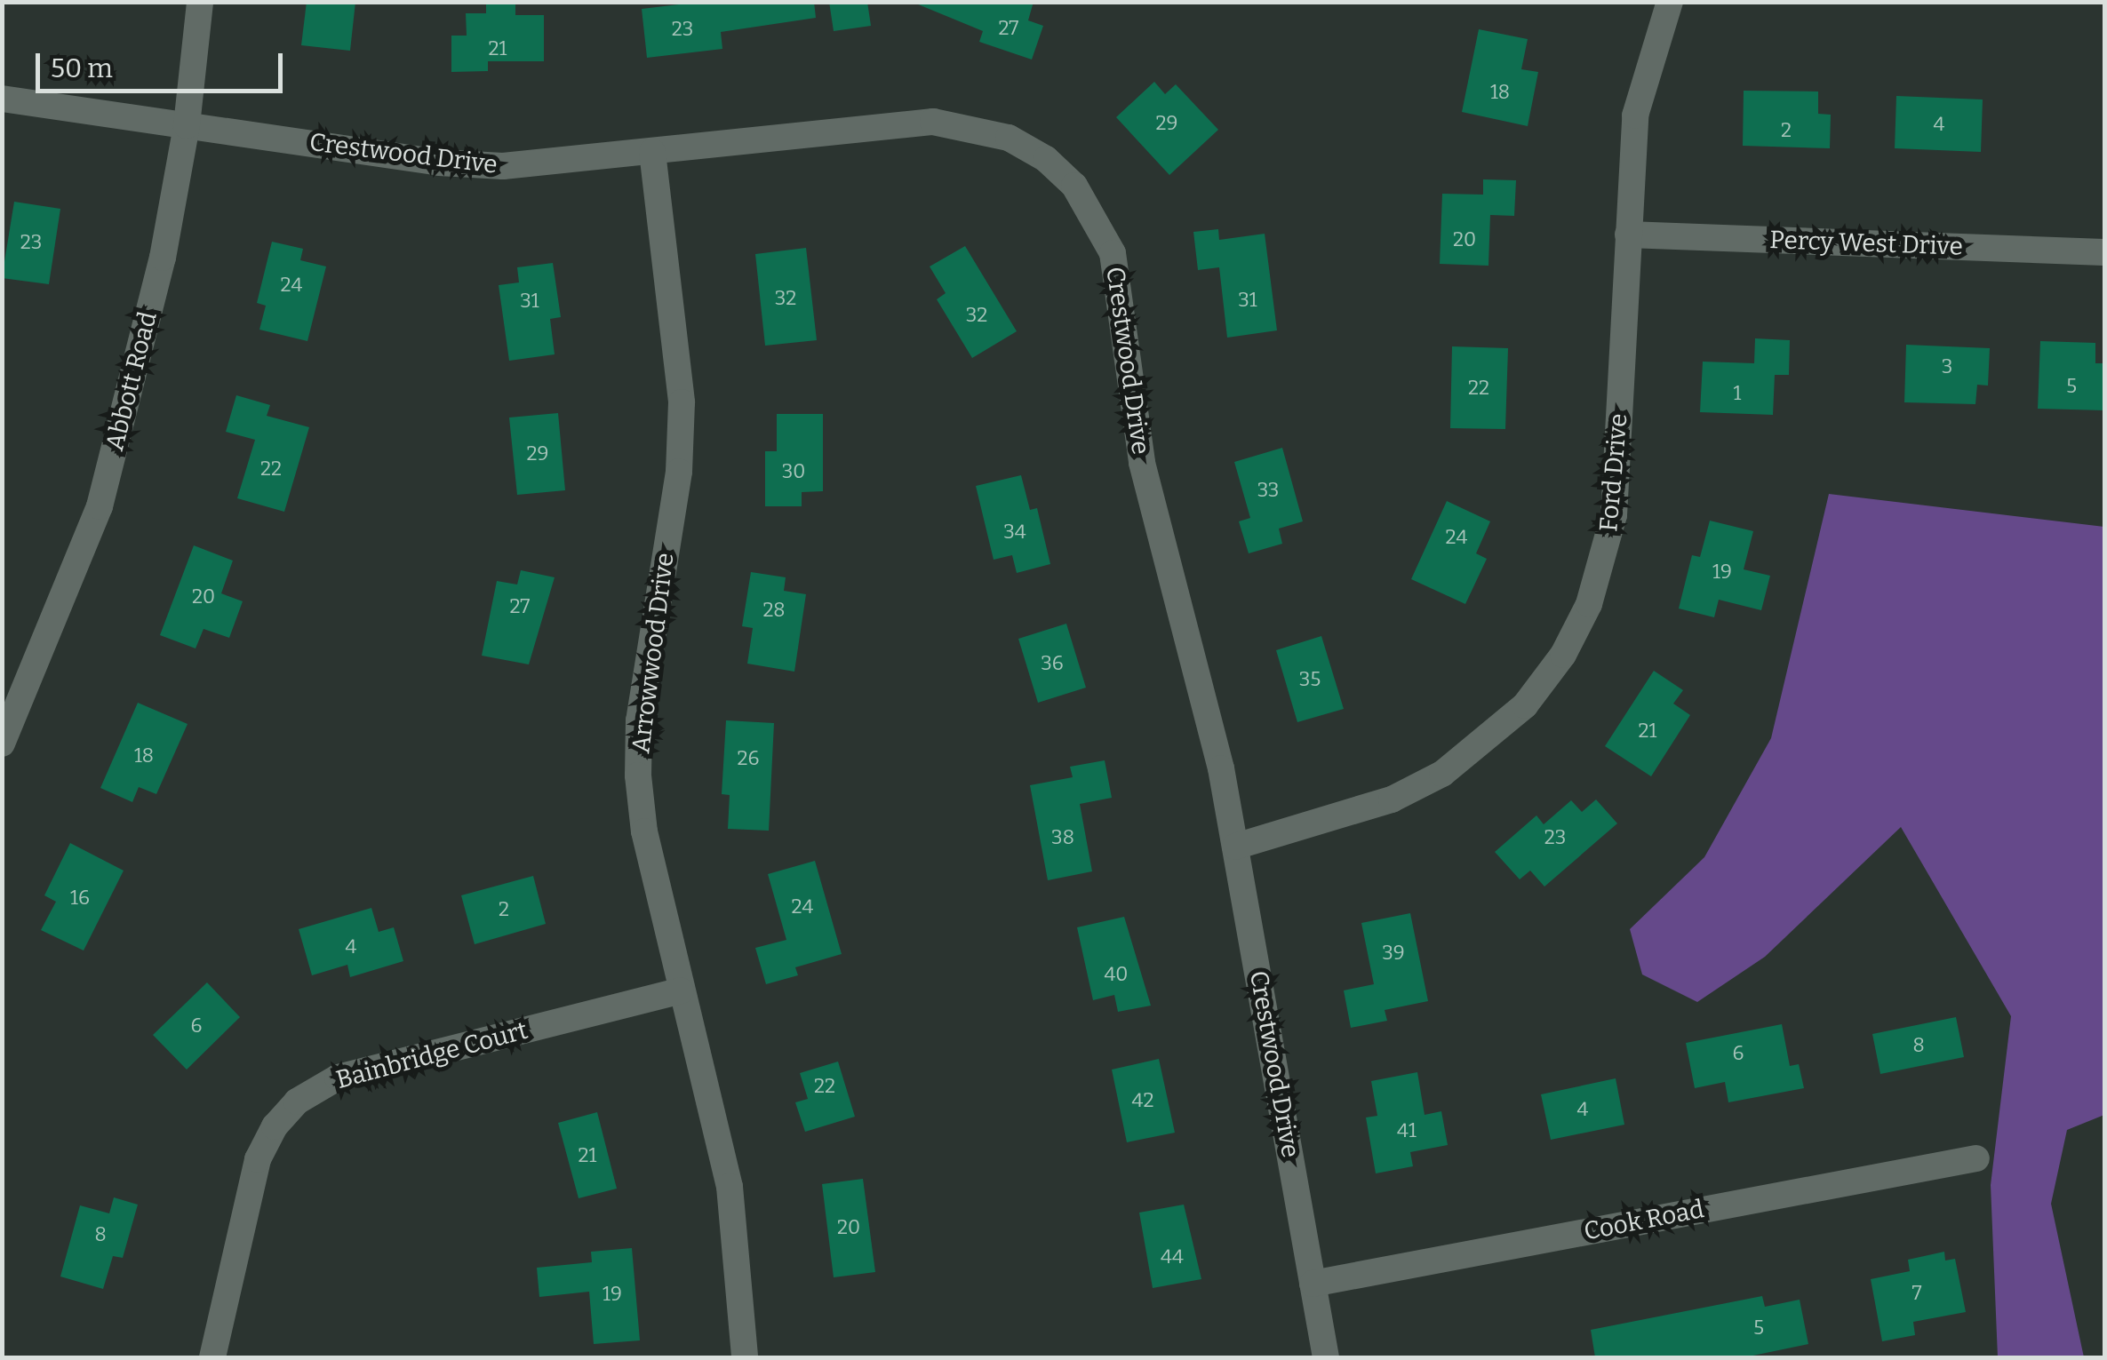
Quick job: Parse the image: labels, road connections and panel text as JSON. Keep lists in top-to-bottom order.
{
  "streets": {
    "street": [
      "Crestwood Drive",
      "Percy West Drive",
      "Abbott Road",
      "Ford Drive",
      "Arrowwood Drive",
      "Bainbridge Court",
      "Cook Road"
    ]
  },
  "crossings": [
    ["Crestwood Drive", "Abbott Road"],
    ["Crestwood Drive", "Ford Drive"],
    ["Crestwood Drive", "Arrowwood Drive"],
    ["Crestwood Drive", "Cook Road"],
    ["Percy West Drive", "Ford Drive"],
    ["Arrowwood Drive", "Bainbridge Court"]
  ],
  "house_numbers": [
    "27",
    "23",
    "21",
    "18",
    "29",
    "4",
    "2",
    "20",
    "23",
    "24",
    "32",
    "31",
    "31",
    "32",
    "3",
    "5",
    "22",
    "1",
    "29",
    "22",
    "30",
    "33",
    "34",
    "24",
    "19",
    "20",
    "27",
    "28",
    "36",
    "35",
    "21",
    "18",
    "26",
    "38",
    "23",
    "16",
    "24",
    "2",
    "4",
    "39",
    "40",
    "6",
    "8",
    "6",
    "22",
    "42",
    "4",
    "41",
    "21",
    "20",
    "8",
    "44",
    "7",
    "19",
    "5"
  ],
  "scale_bar": "50 m"
}
